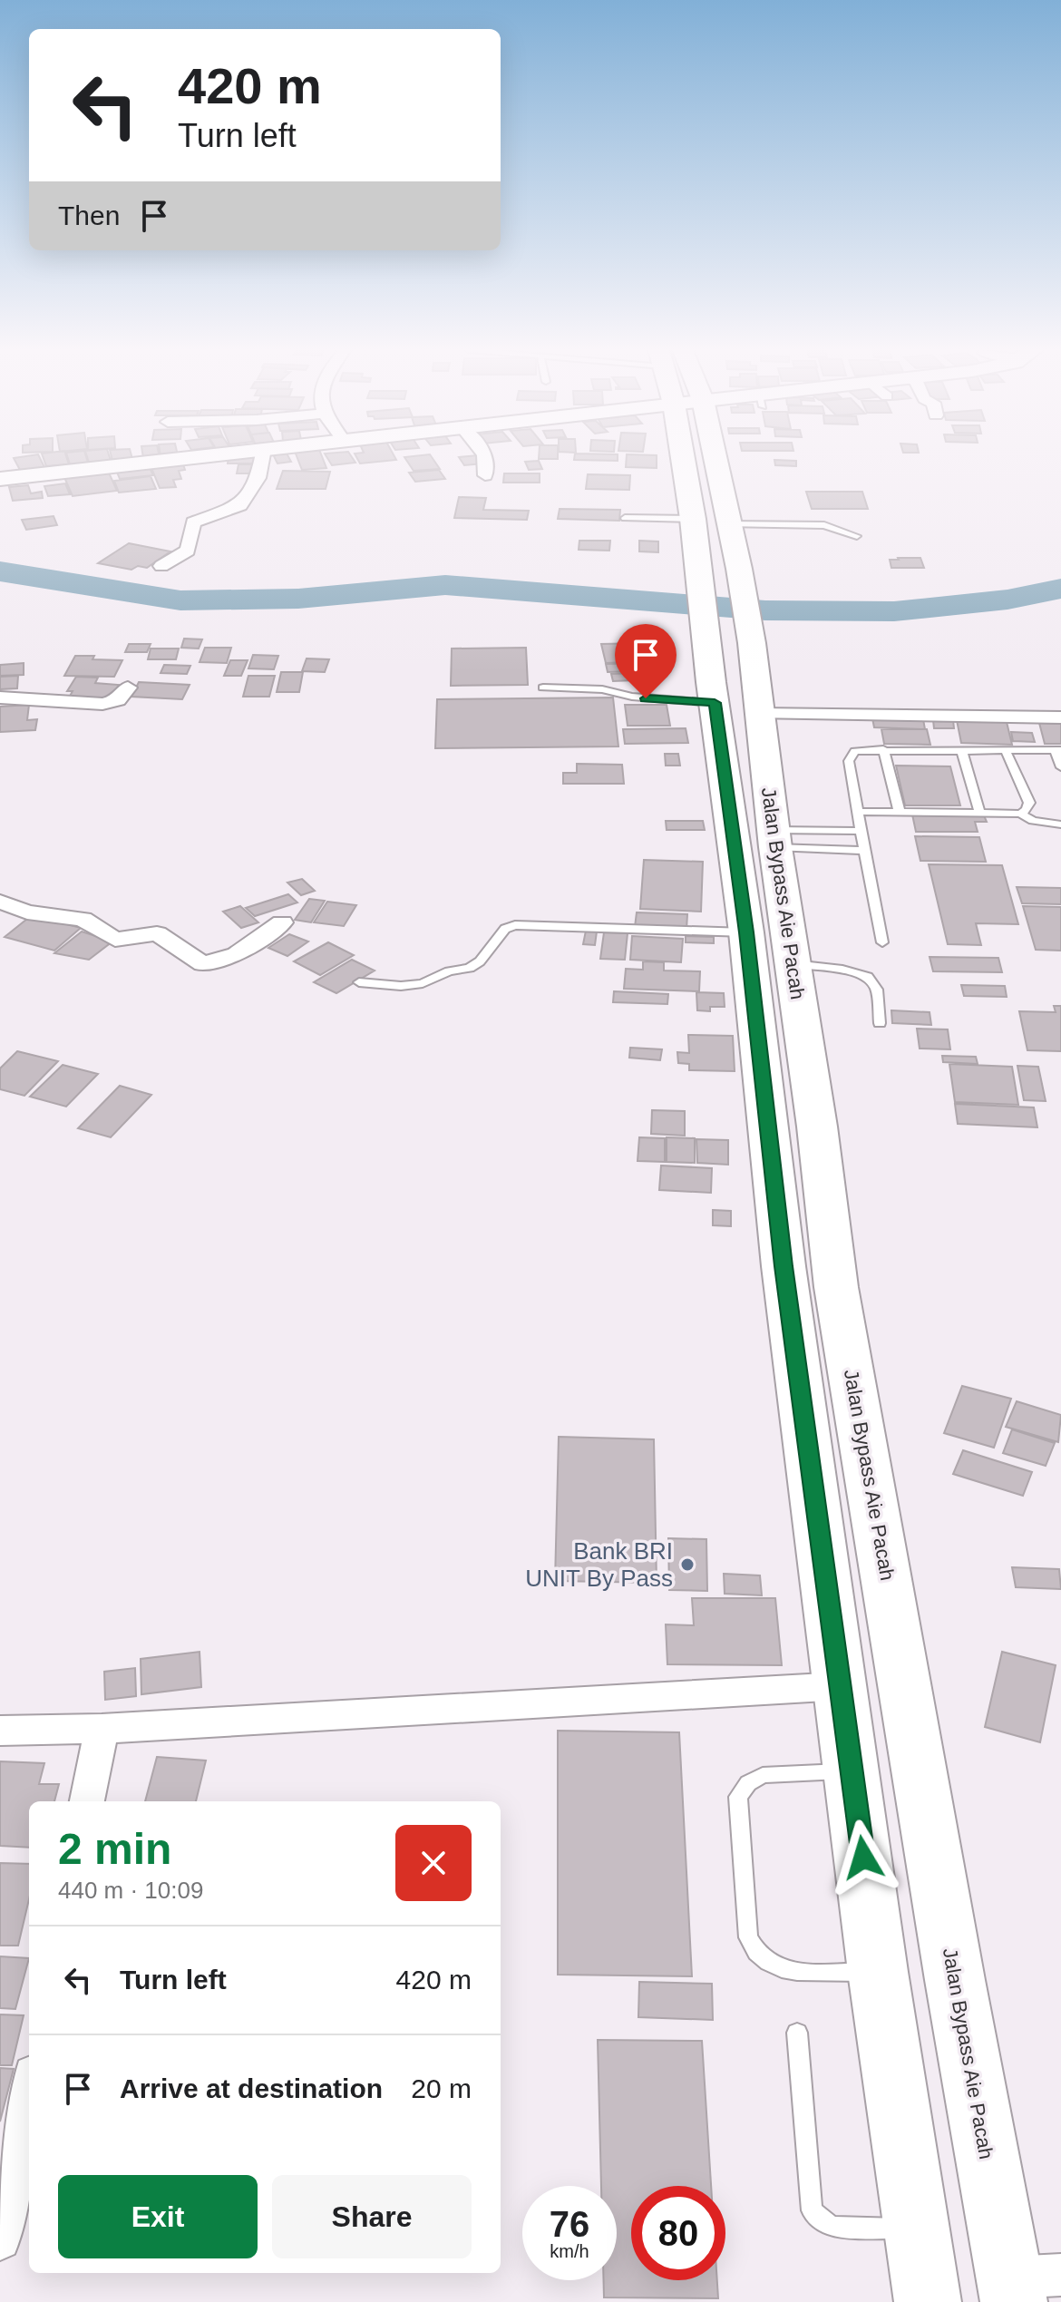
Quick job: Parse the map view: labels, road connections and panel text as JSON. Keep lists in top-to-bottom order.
{
  "streets": {
    "highway": ["Jalan Bypass Aie Pacah"]
  },
  "places": ["Bank BRI UNIT By Pass"],
  "page": {
    "turn": ["420 m", "Turn left"],
    "then": "Then",
    "heading": ["2 min", "440 m · 10:09"],
    "list": [
      {
        "name": "Turn left",
        "value": "420 m"
      },
      {
        "name": "Arrive at destination",
        "value": "20 m"
      }
    ],
    "buttons": ["Exit", "Share"],
    "speed": "76 km/h",
    "limit": "80"
  }
}
